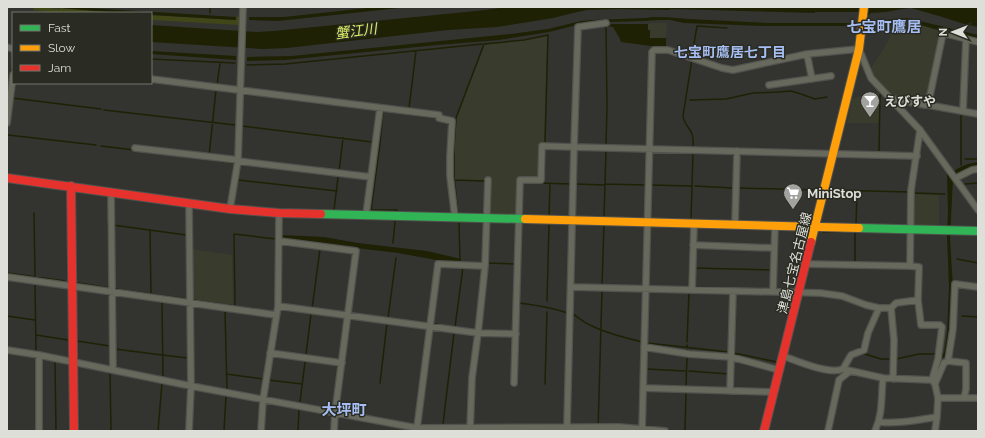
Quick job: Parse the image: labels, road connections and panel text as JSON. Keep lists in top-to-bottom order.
{
  "streets": {
    "street": ["津島七宝名古屋線"]
  },
  "districts": ["七宝町鷹居", "七宝町鷹居七丁目", "大坪町"],
  "water": ["蟹江川"],
  "places": {
    "bar": ["えびすや"],
    "supermarket": ["MiniStop"]
  },
  "legend": ["Fast", "Slow", "Jam"],
  "north": "left"
}
